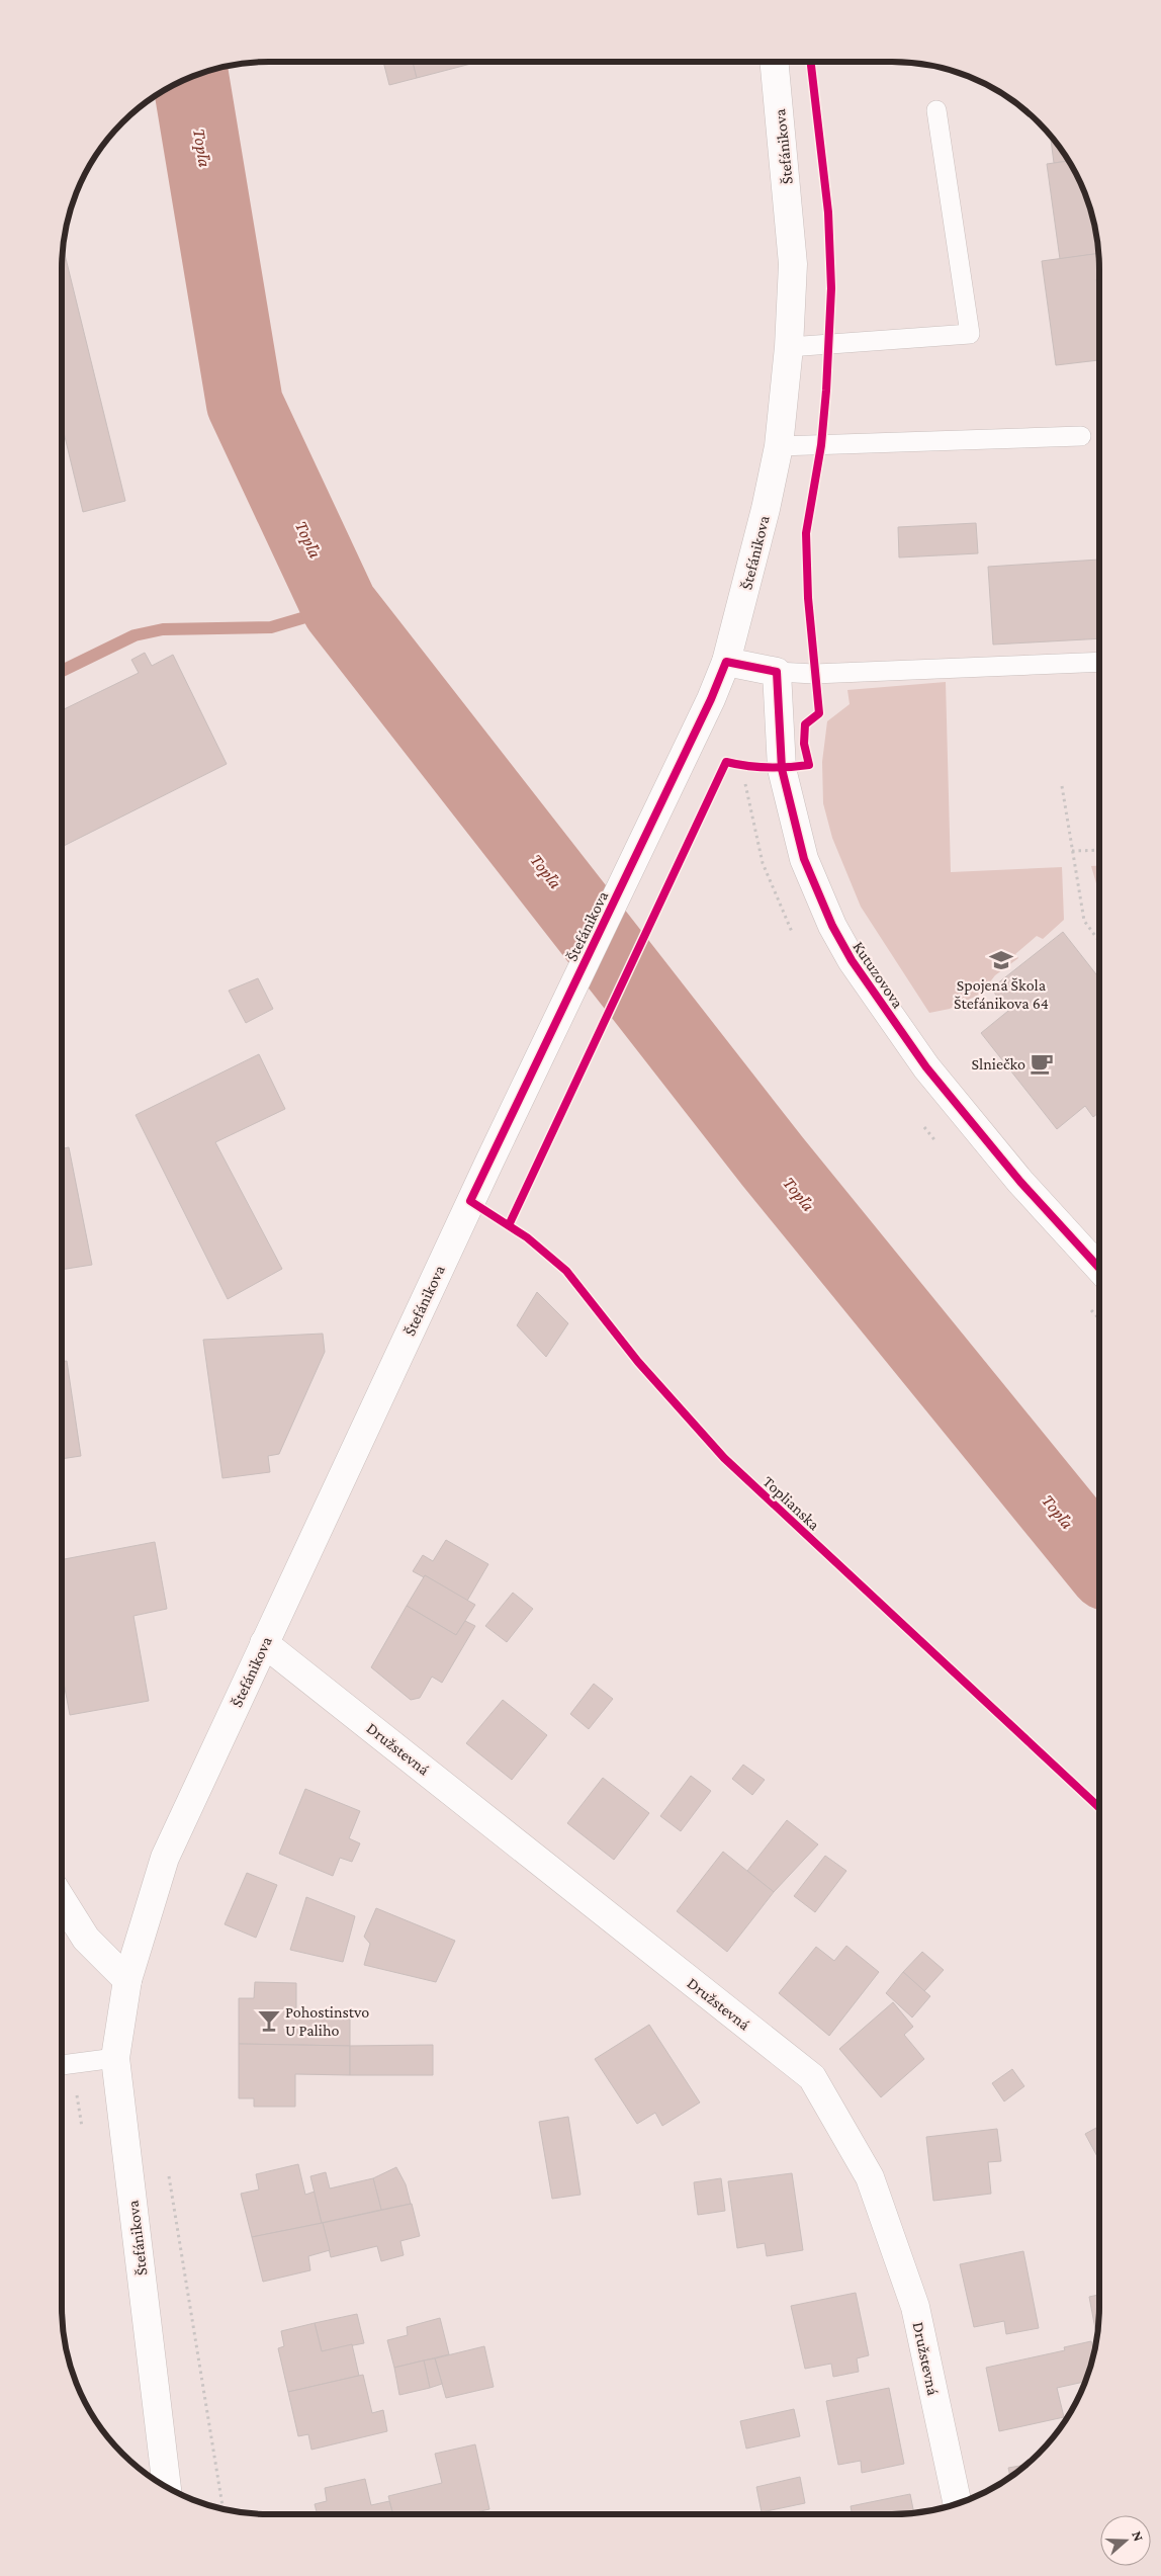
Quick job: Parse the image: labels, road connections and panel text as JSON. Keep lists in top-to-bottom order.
{
  "streets": {
    "street": ["Štefánikova", "Kutuzovova", "Družstevná"],
    "cycle path": ["Toplianska"]
  },
  "crossings": [
    ["Štefánikova", "Družstevná"]
  ],
  "water": ["Topľa"],
  "places": {
    "school or university": ["Spojená Škola Štefánikova 64"],
    "cafe": ["Slniečko"],
    "bar": ["Pohostinstvo U Paliho"]
  },
  "north": "right"
}
